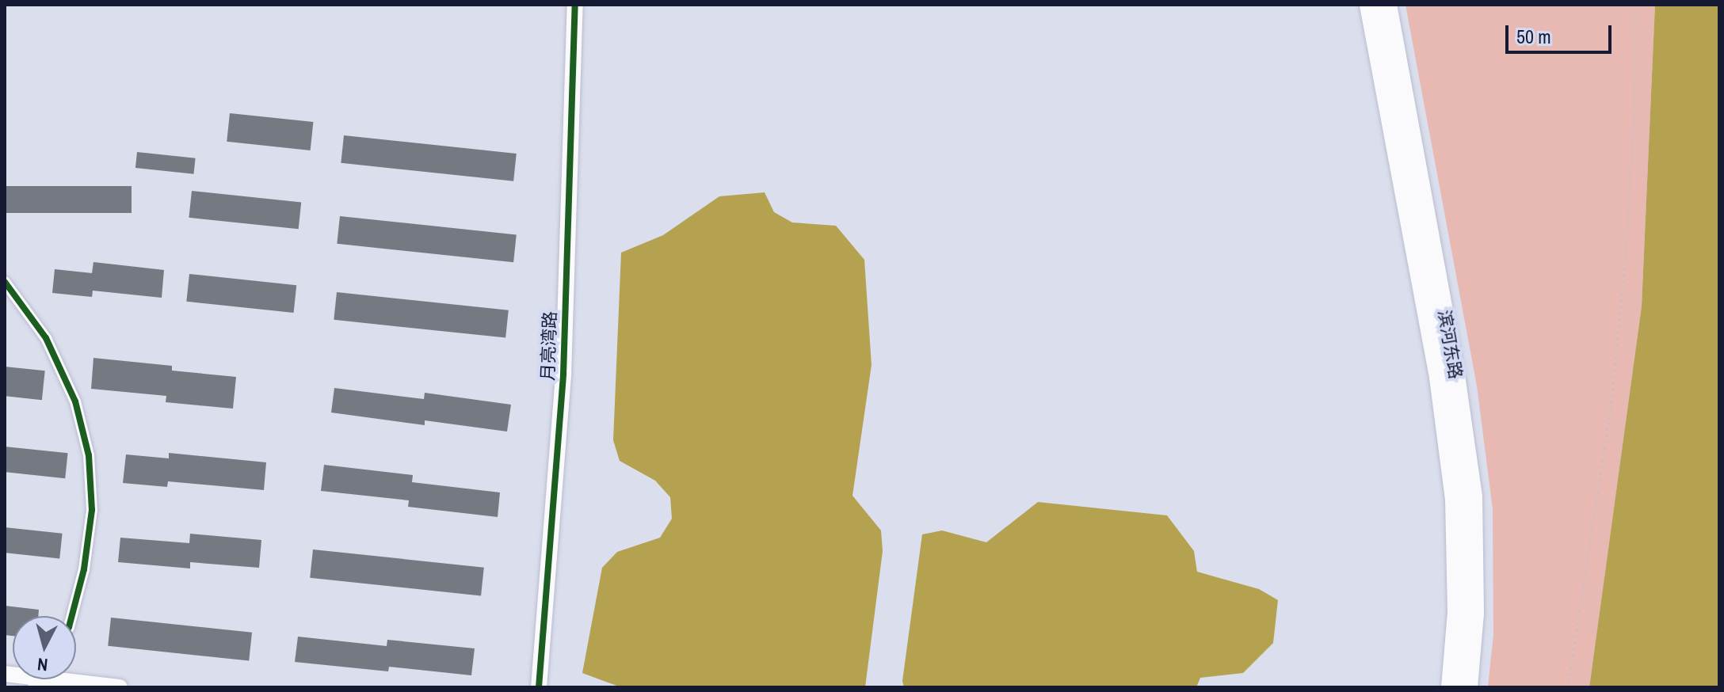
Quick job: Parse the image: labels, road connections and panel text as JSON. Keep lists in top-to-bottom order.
{
  "streets": {
    "main road": ["滨河东路"],
    "street": ["月亮湾路"]
  },
  "scale_bar": "50 m",
  "north": "bottom"
}
